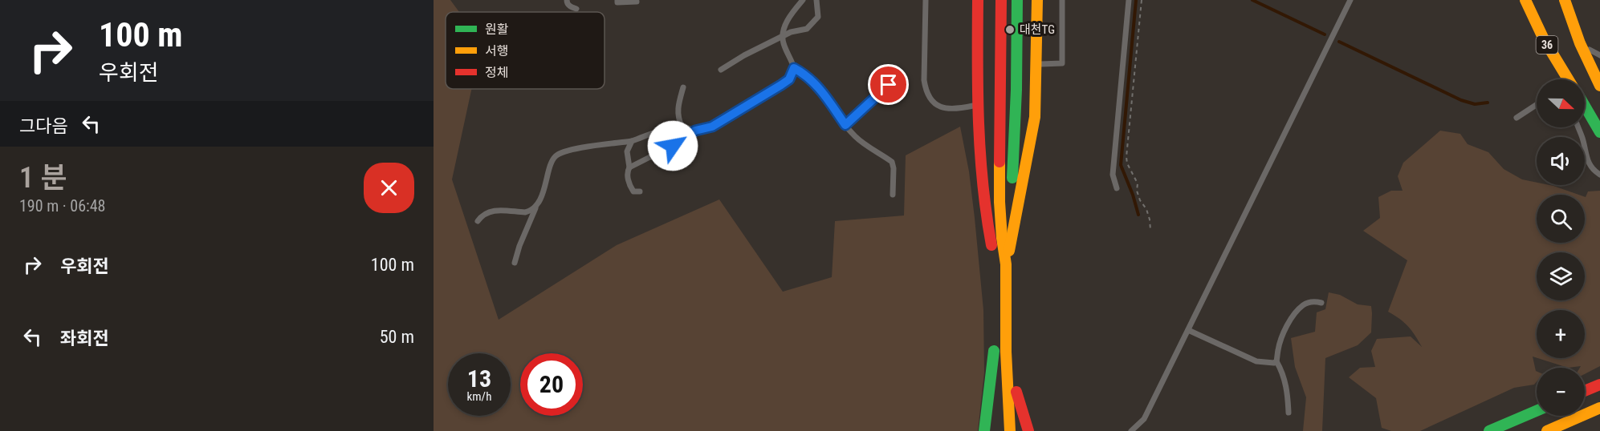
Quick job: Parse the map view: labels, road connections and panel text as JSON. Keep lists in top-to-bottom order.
{
  "streets": {
    "highway": ["36"]
  },
  "places": ["대천TG"],
  "legend": ["원활", "서행", "정체"],
  "north": "right",
  "page": {
    "turn": ["100 m", "우회전"],
    "map_buttons": ["+", "−"],
    "then": "그다음",
    "heading": ["1 분", "190 m · 06:48"],
    "list": [
      {
        "name": "우회전",
        "value": "100 m"
      },
      {
        "name": "좌회전",
        "value": "50 m"
      }
    ],
    "speed": "13 km/h",
    "limit": "20"
  }
}
